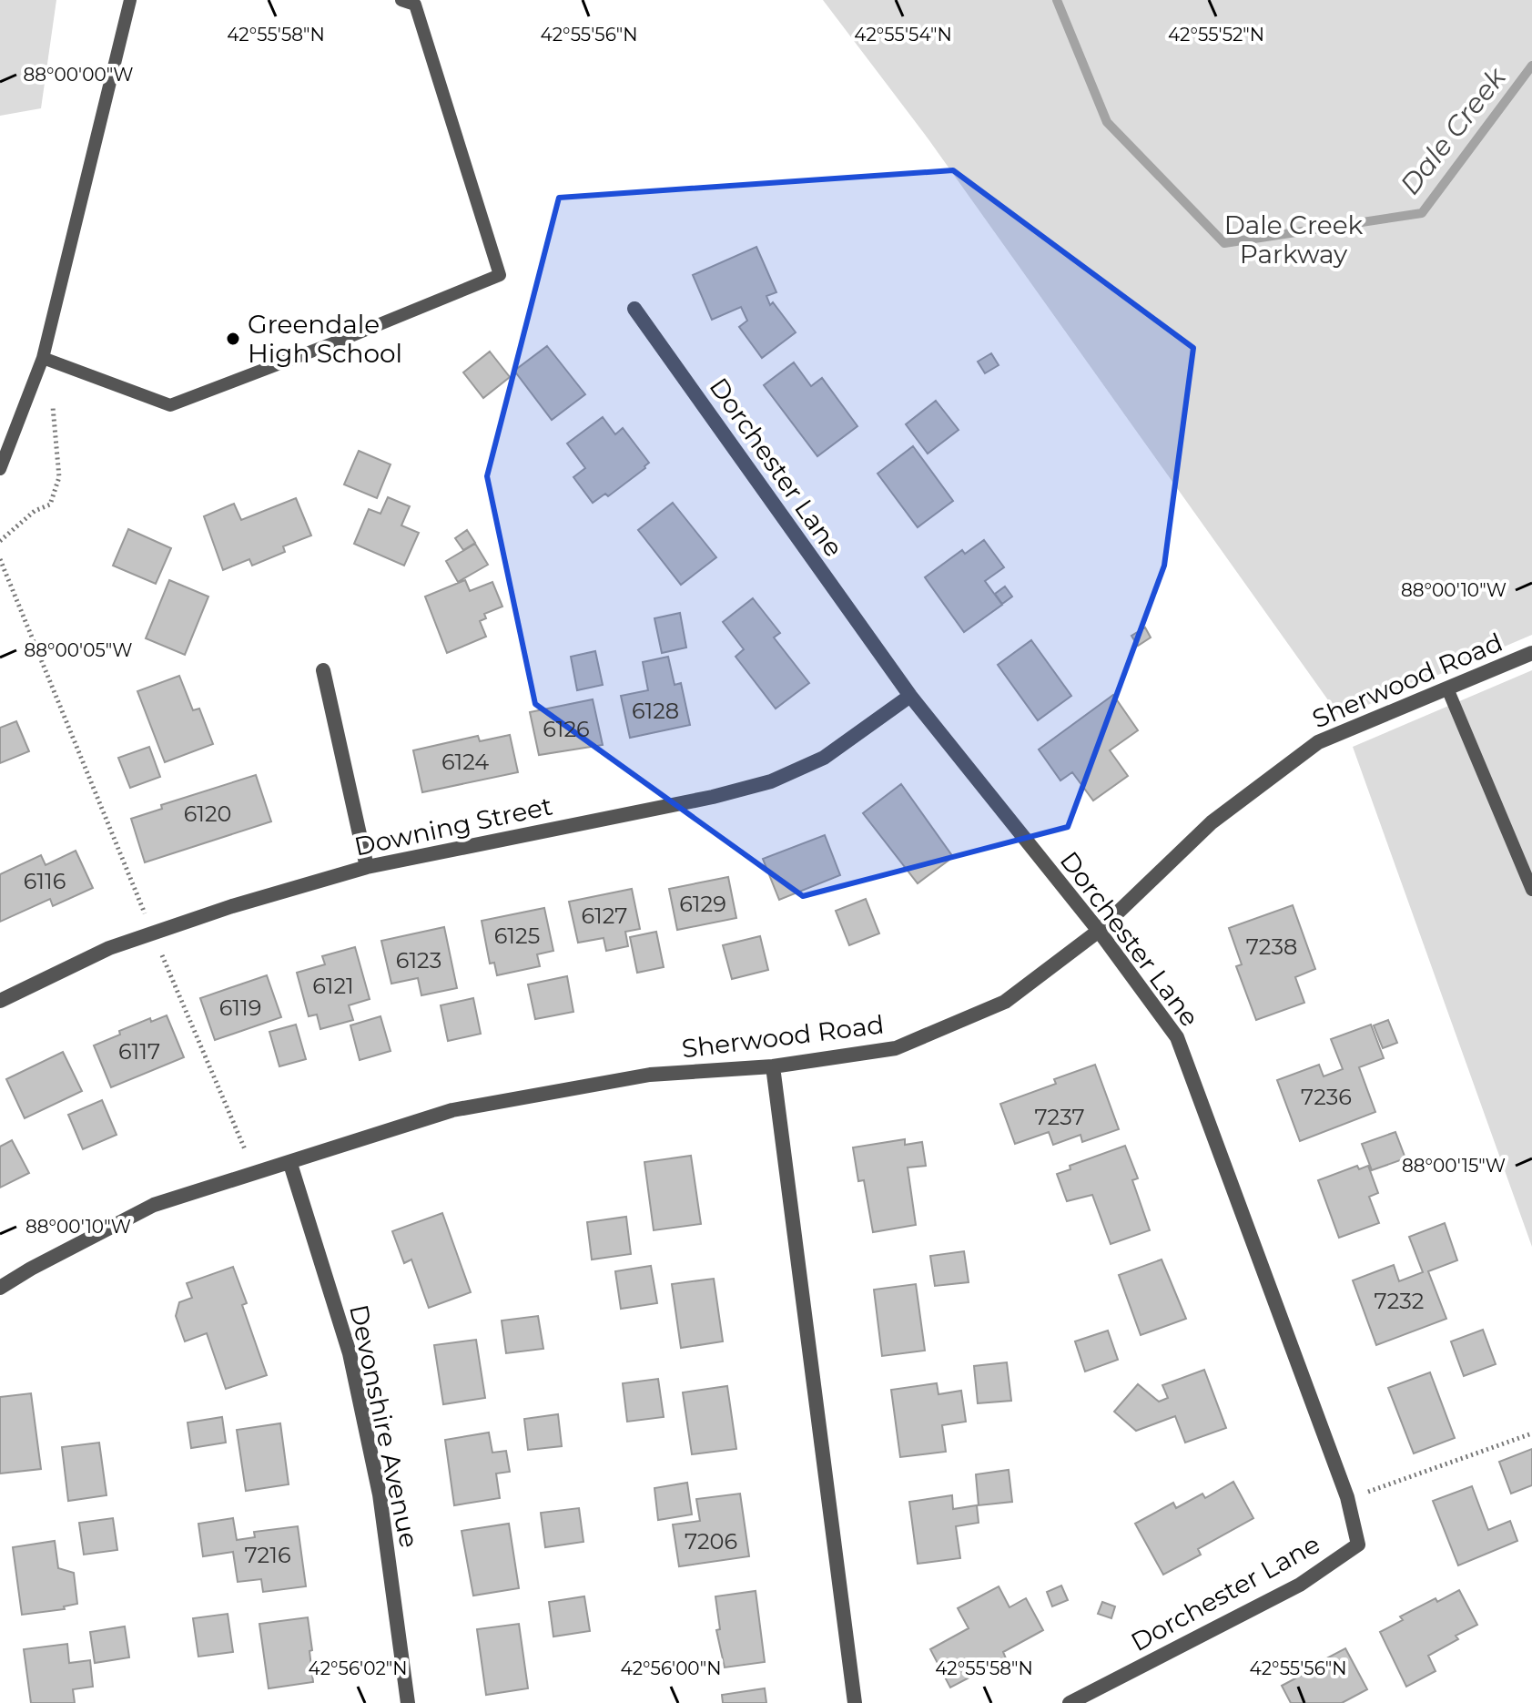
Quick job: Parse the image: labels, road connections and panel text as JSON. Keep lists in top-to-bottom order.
{
  "streets": {
    "street": [
      "Dorchester Lane",
      "Sherwood Road",
      "Downing Street",
      "Devonshire Avenue"
    ]
  },
  "crossings": [
    ["Dorchester Lane", "Sherwood Road"],
    ["Dorchester Lane", "Downing Street"],
    ["Sherwood Road", "Devonshire Avenue"]
  ],
  "water": ["Dale Creek"],
  "parks": ["Dale Creek Parkway"],
  "places": ["Greendale High School"],
  "house_numbers": [
    "6128",
    "6126",
    "6124",
    "6120",
    "6116",
    "6129",
    "6127",
    "6125",
    "7238",
    "6123",
    "6121",
    "6119",
    "6117",
    "7236",
    "7237",
    "7232",
    "7206",
    "7216"
  ],
  "coordinates": [
    "42°55'58\"N",
    "42°55'56\"N",
    "42°55'54\"N",
    "42°55'52\"N",
    "88°00'00\"W",
    "88°00'10\"W",
    "88°00'05\"W",
    "88°00'15\"W",
    "42°56'02\"N",
    "42°56'00\"N"
  ]
}
